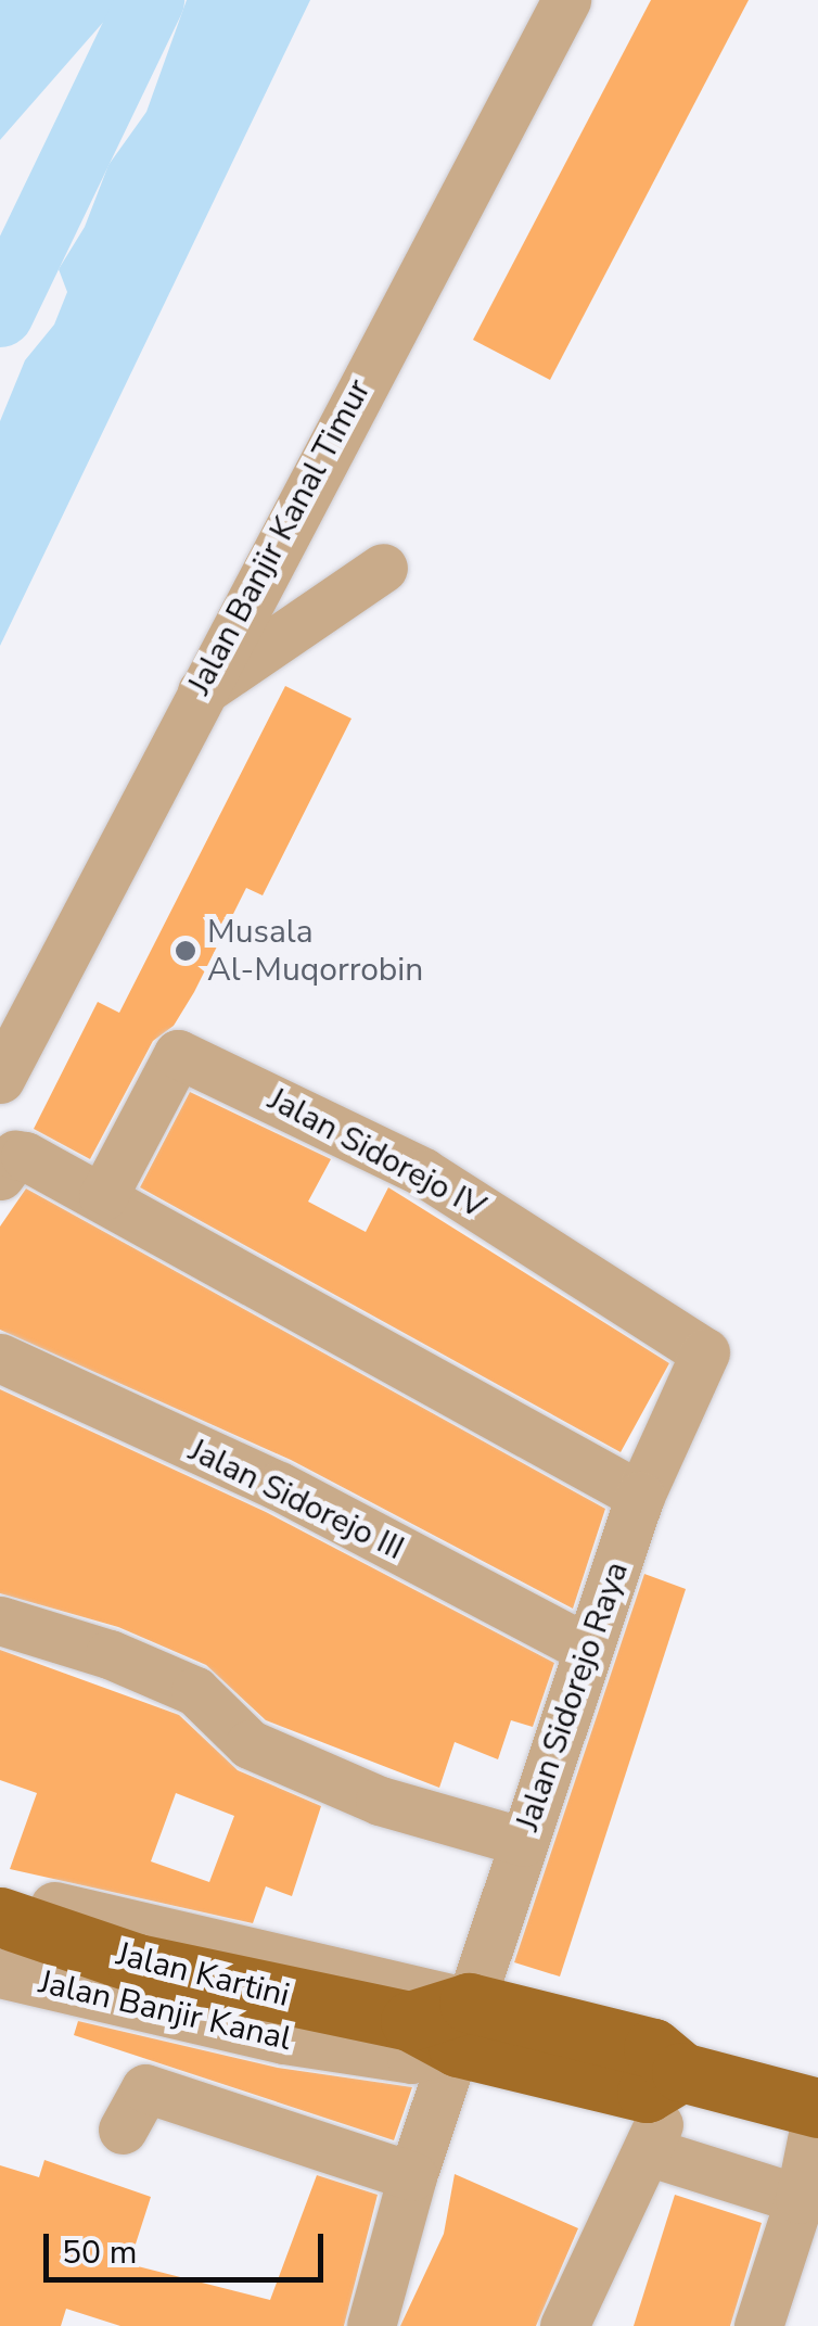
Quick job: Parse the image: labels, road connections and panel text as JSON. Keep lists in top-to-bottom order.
{
  "streets": {
    "main road": ["Jalan Kartini"],
    "street": [
      "Jalan Banjir Kanal Timur",
      "Jalan Sidorejo IV",
      "Jalan Sidorejo III",
      "Jalan Sidorejo Raya",
      "Jalan Banjir Kanal"
    ]
  },
  "crossings": [
    ["Jalan Sidorejo IV", "Jalan Sidorejo Raya"],
    ["Jalan Sidorejo III", "Jalan Sidorejo Raya"],
    ["Jalan Sidorejo Raya", "Jalan Kartini"],
    ["Jalan Sidorejo Raya", "Jalan Banjir Kanal"],
    ["Jalan Kartini", "Jalan Banjir Kanal"]
  ],
  "places": ["Musala Al-Muqorrobin"],
  "scale_bar": "50 m"
}
